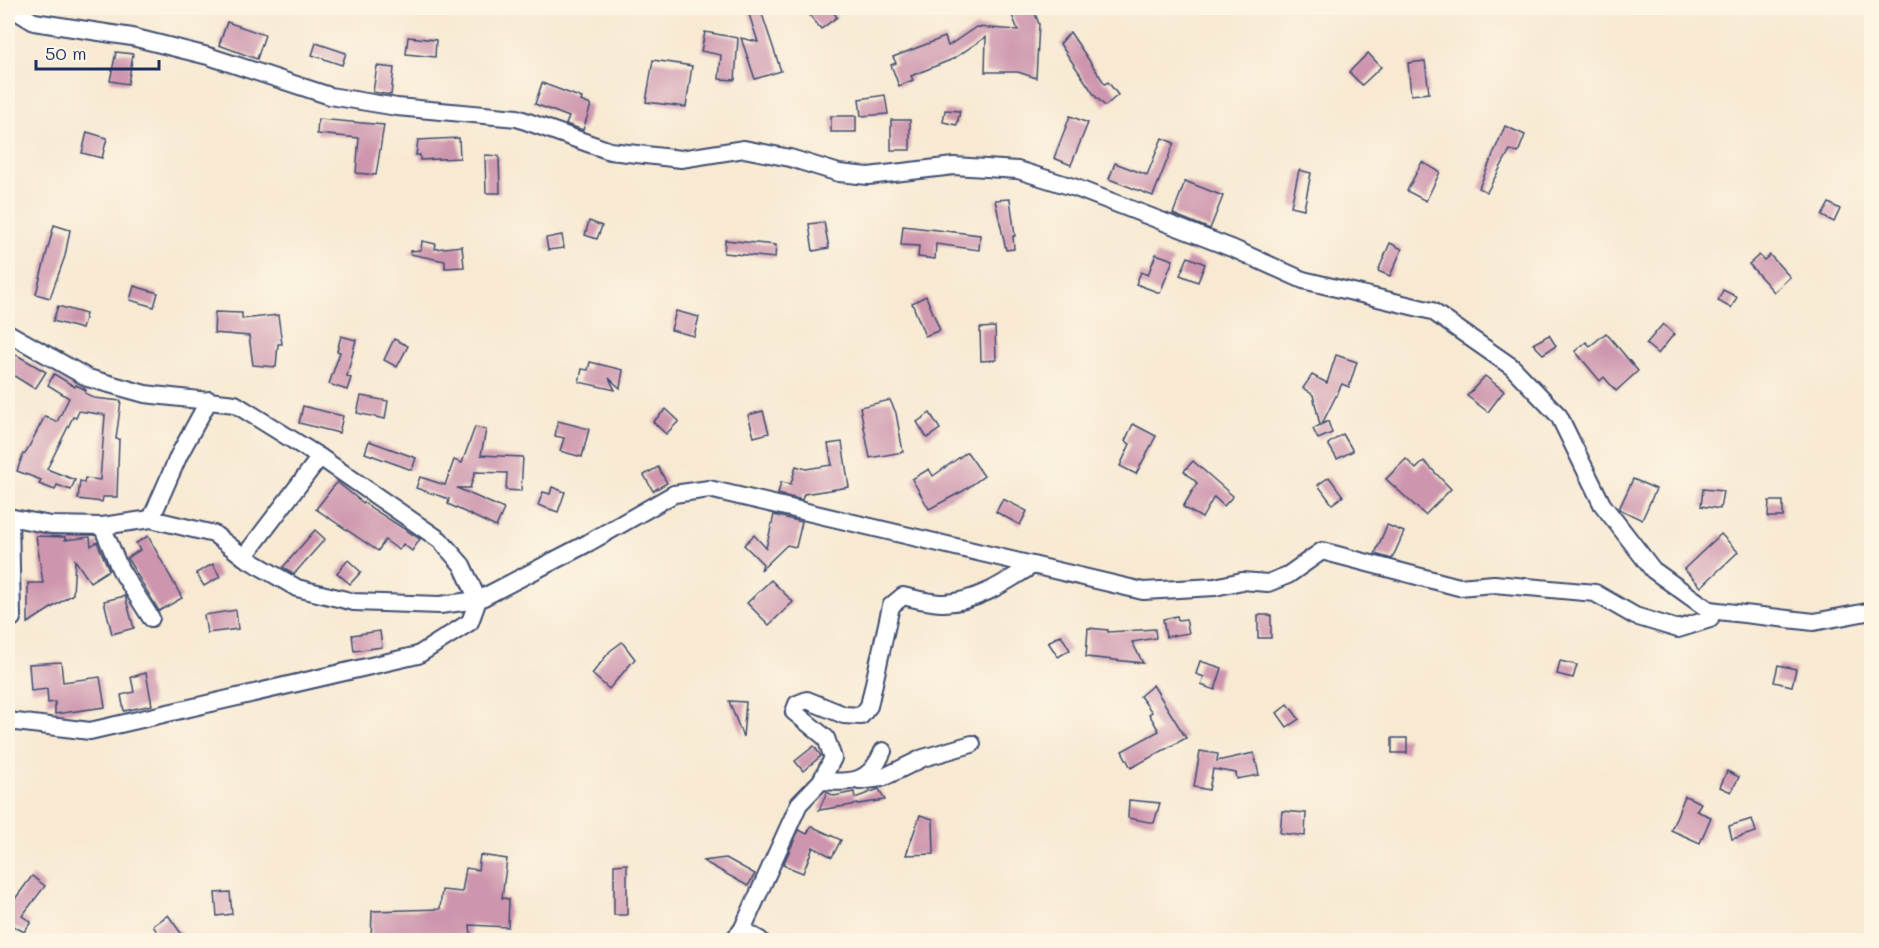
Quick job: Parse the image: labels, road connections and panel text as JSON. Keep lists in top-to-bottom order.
{
  "scale_bar": "50 m"
}
